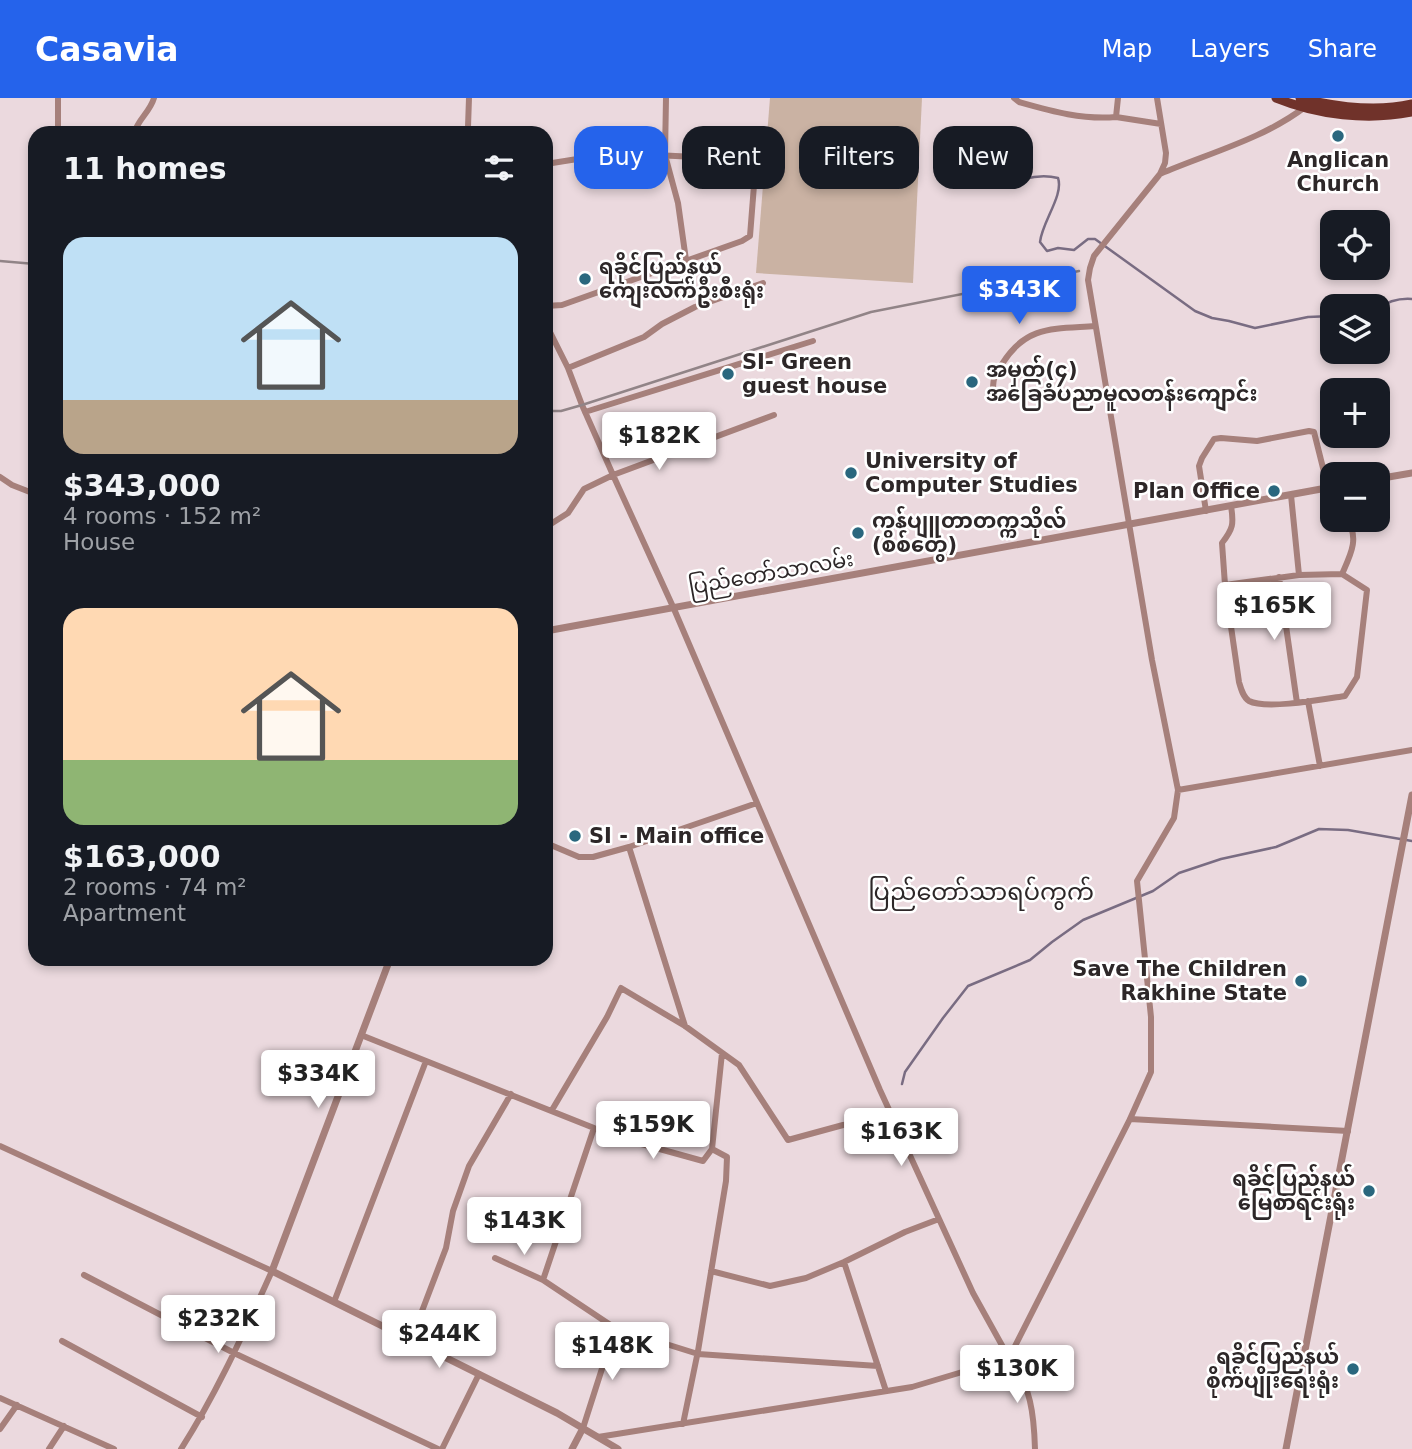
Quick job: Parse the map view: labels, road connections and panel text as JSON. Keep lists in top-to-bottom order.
{
  "streets": {
    "street": ["ပြည်တော်သာလမ်း"]
  },
  "districts": ["ပြည်တော်သာရပ်ကွက်"],
  "places": [
    "Anglican Church",
    "ရခိုင်ပြည်နယ် ကျေးလက်ဦးစီးရုံး",
    "SI- Green guest house",
    "အမှတ်(၄) အခြေခံပညာမူလတန်းကျောင်း",
    "University of Computer Studies",
    "Plan Office",
    "ကွန်ပျူတာတက္ကသိုလ် (စစ်တွေ)",
    "SI - Main office",
    "Save The Children Rakhine State",
    "ရခိုင်ပြည်နယ် မြေစာရင်းရုံး",
    "ရခိုင်ပြည်နယ် စိုက်ပျိုးရေးရုံး"
  ],
  "page": {
    "header": "Casavia",
    "nav": ["Map", "Layers", "Share"],
    "chip": [
      "Buy",
      "Rent",
      "Filters",
      "New"
    ],
    "heading": "11 homes",
    "map_buttons": ["+", "−"],
    "list": [
      {
        "name": "$343,000",
        "note": "4 rooms · 152 m² · House"
      },
      {
        "name": "$163,000",
        "note": "2 rooms · 74 m² · Apartment"
      }
    ],
    "price": [
      "$343K",
      "$182K",
      "$165K",
      "$334K",
      "$159K",
      "$163K",
      "$143K",
      "$232K",
      "$244K",
      "$148K",
      "$130K"
    ]
  }
}
